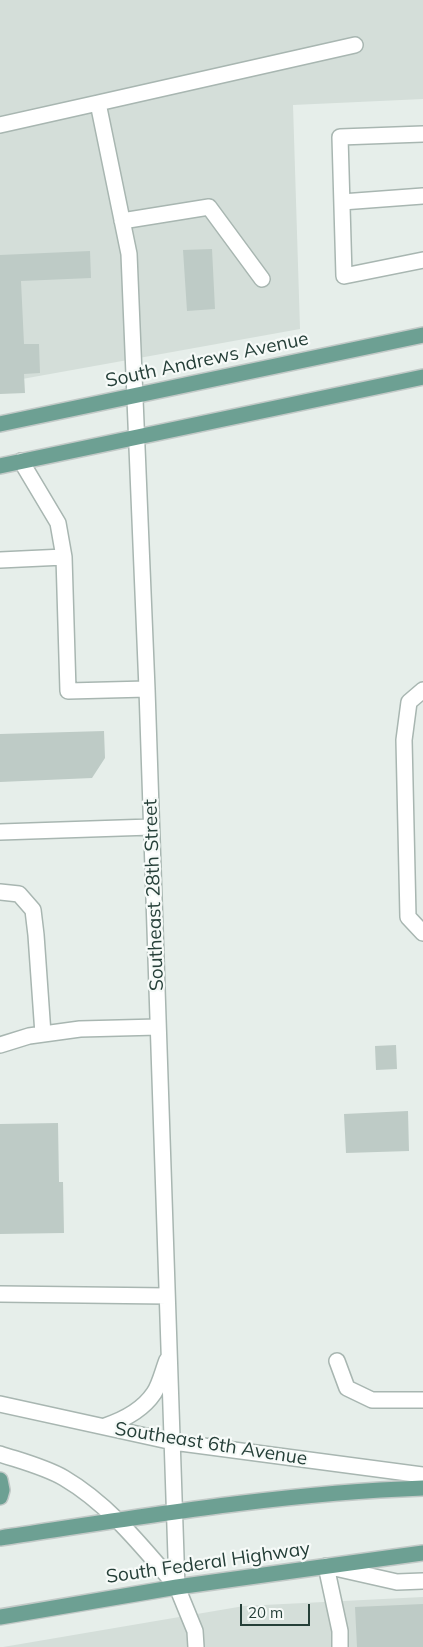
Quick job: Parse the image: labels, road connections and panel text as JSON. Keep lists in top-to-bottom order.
{
  "streets": {
    "main road": ["South Andrews Avenue", "South Federal Highway"],
    "street": ["Southeast 28th Street", "Southeast 6th Avenue"]
  },
  "crossings": [
    ["South Andrews Avenue", "Southeast 28th Street"],
    ["Southeast 28th Street", "Southeast 6th Avenue"],
    ["Southeast 28th Street", "South Federal Highway"]
  ],
  "scale_bar": "20 m"
}
